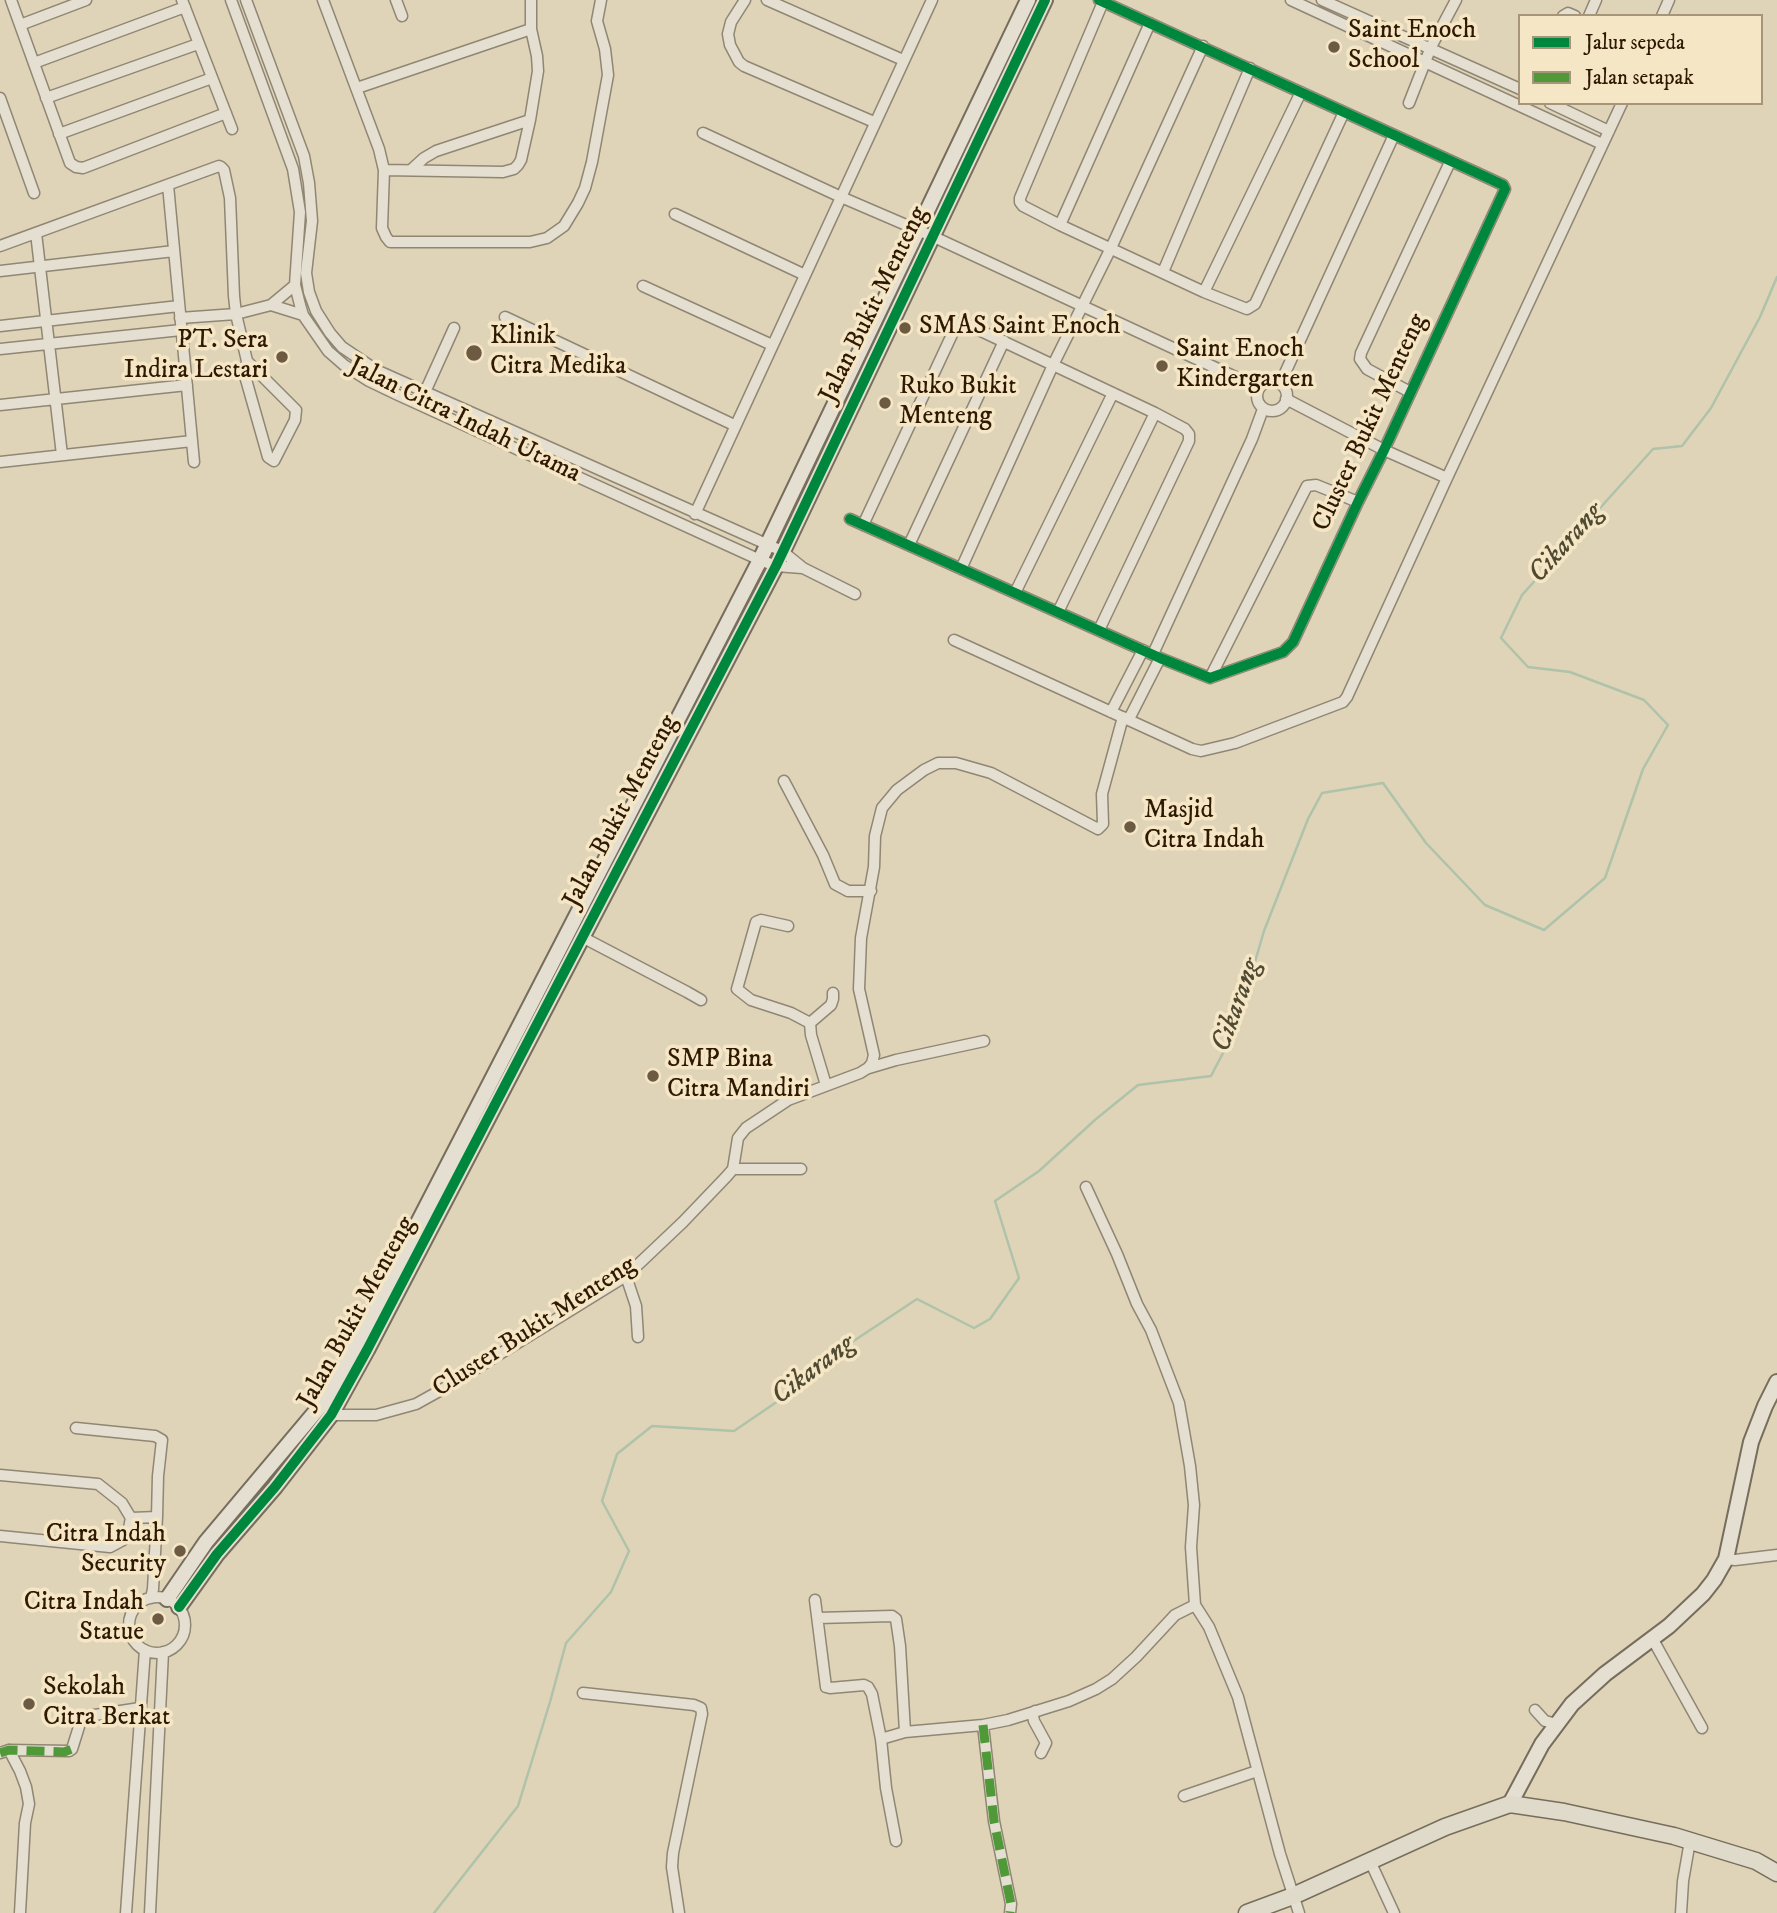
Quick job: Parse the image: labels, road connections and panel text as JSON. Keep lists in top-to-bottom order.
{
  "streets": {
    "street": ["Jalan Bukit Menteng", "Jalan Citra Indah Utama", "Cluster Bukit Menteng"]
  },
  "crossings": [
    ["Jalan Bukit Menteng", "Jalan Citra Indah Utama"],
    ["Jalan Bukit Menteng", "Cluster Bukit Menteng"]
  ],
  "water": ["Cikarang"],
  "places": [
    "Saint Enoch School",
    "SMAS Saint Enoch",
    "Klinik Citra Medika",
    "PT. Sera Indira Lestari",
    "Saint Enoch Kindergarten",
    "Ruko Bukit Menteng",
    "Masjid Citra Indah",
    "SMP Bina Citra Mandiri",
    "Citra Indah Security",
    "Citra Indah Statue",
    "Sekolah Citra Berkat"
  ],
  "legend": ["Jalur sepeda", "Jalan setapak"]
}
